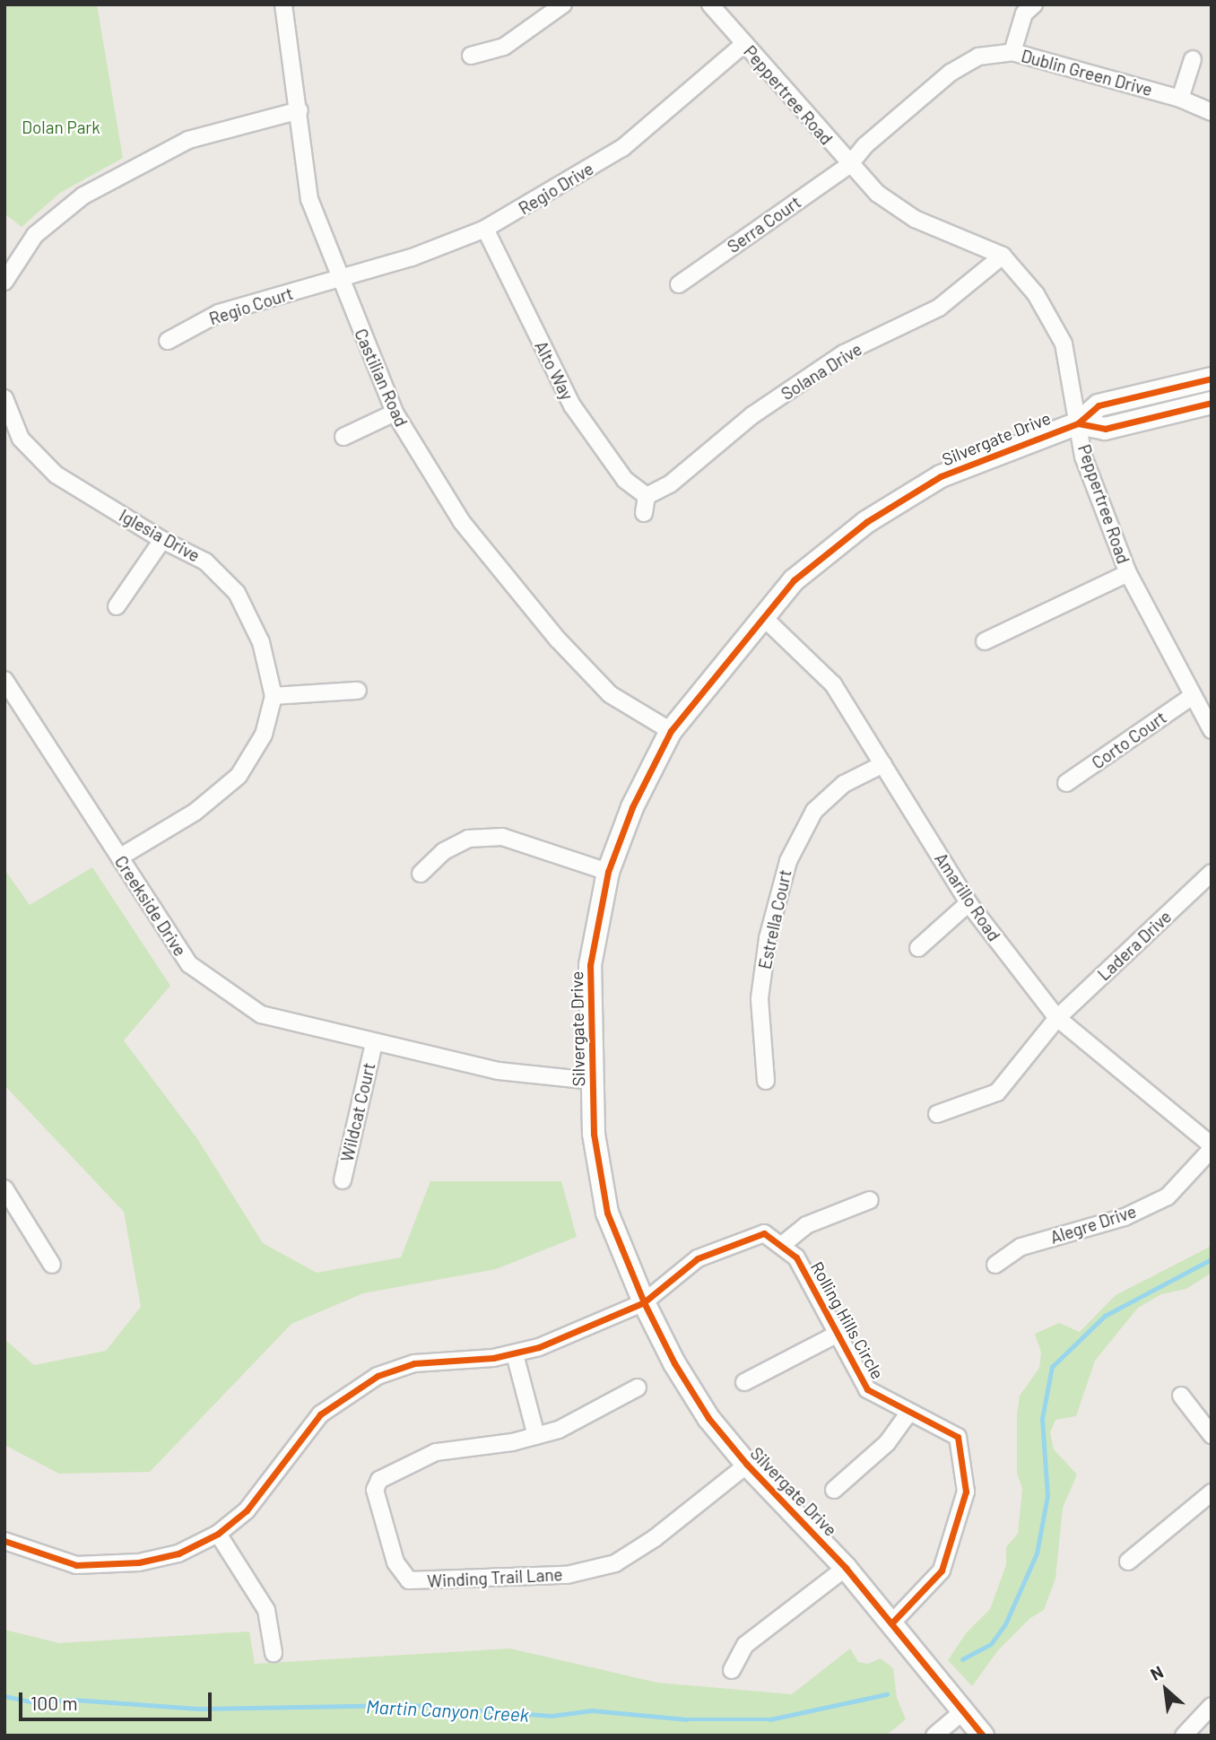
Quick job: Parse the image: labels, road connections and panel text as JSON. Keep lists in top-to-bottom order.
{
  "streets": {
    "street": [
      "Dublin Green Drive",
      "Peppertree Road",
      "Regio Drive",
      "Serra Court",
      "Regio Court",
      "Alto Way",
      "Solana Drive",
      "Castilian Road",
      "Silvergate Drive",
      "Iglesia Drive",
      "Corto Court",
      "Amarillo Road",
      "Creekside Drive",
      "Estrella Court",
      "Ladera Drive",
      "Wildcat Court",
      "Alegre Drive",
      "Rolling Hills Circle",
      "Winding Trail Lane"
    ]
  },
  "crossings": [
    ["Dublin Green Drive", "Peppertree Road"],
    ["Dublin Green Drive", "Serra Court"],
    ["Peppertree Road", "Regio Drive"],
    ["Peppertree Road", "Serra Court"],
    ["Peppertree Road", "Solana Drive"],
    ["Peppertree Road", "Silvergate Drive"],
    ["Peppertree Road", "Corto Court"],
    ["Regio Drive", "Regio Court"],
    ["Regio Drive", "Alto Way"],
    ["Regio Drive", "Castilian Road"],
    ["Regio Court", "Castilian Road"],
    ["Alto Way", "Solana Drive"],
    ["Castilian Road", "Silvergate Drive"],
    ["Silvergate Drive", "Amarillo Road"],
    ["Silvergate Drive", "Creekside Drive"],
    ["Silvergate Drive", "Rolling Hills Circle"],
    ["Silvergate Drive", "Winding Trail Lane"],
    ["Iglesia Drive", "Creekside Drive"],
    ["Amarillo Road", "Estrella Court"],
    ["Amarillo Road", "Ladera Drive"],
    ["Amarillo Road", "Alegre Drive"],
    ["Creekside Drive", "Wildcat Court"]
  ],
  "water": ["Martin Canyon Creek"],
  "parks": ["Dolan Park"],
  "scale_bar": "100 m",
  "north": "top left"
}
